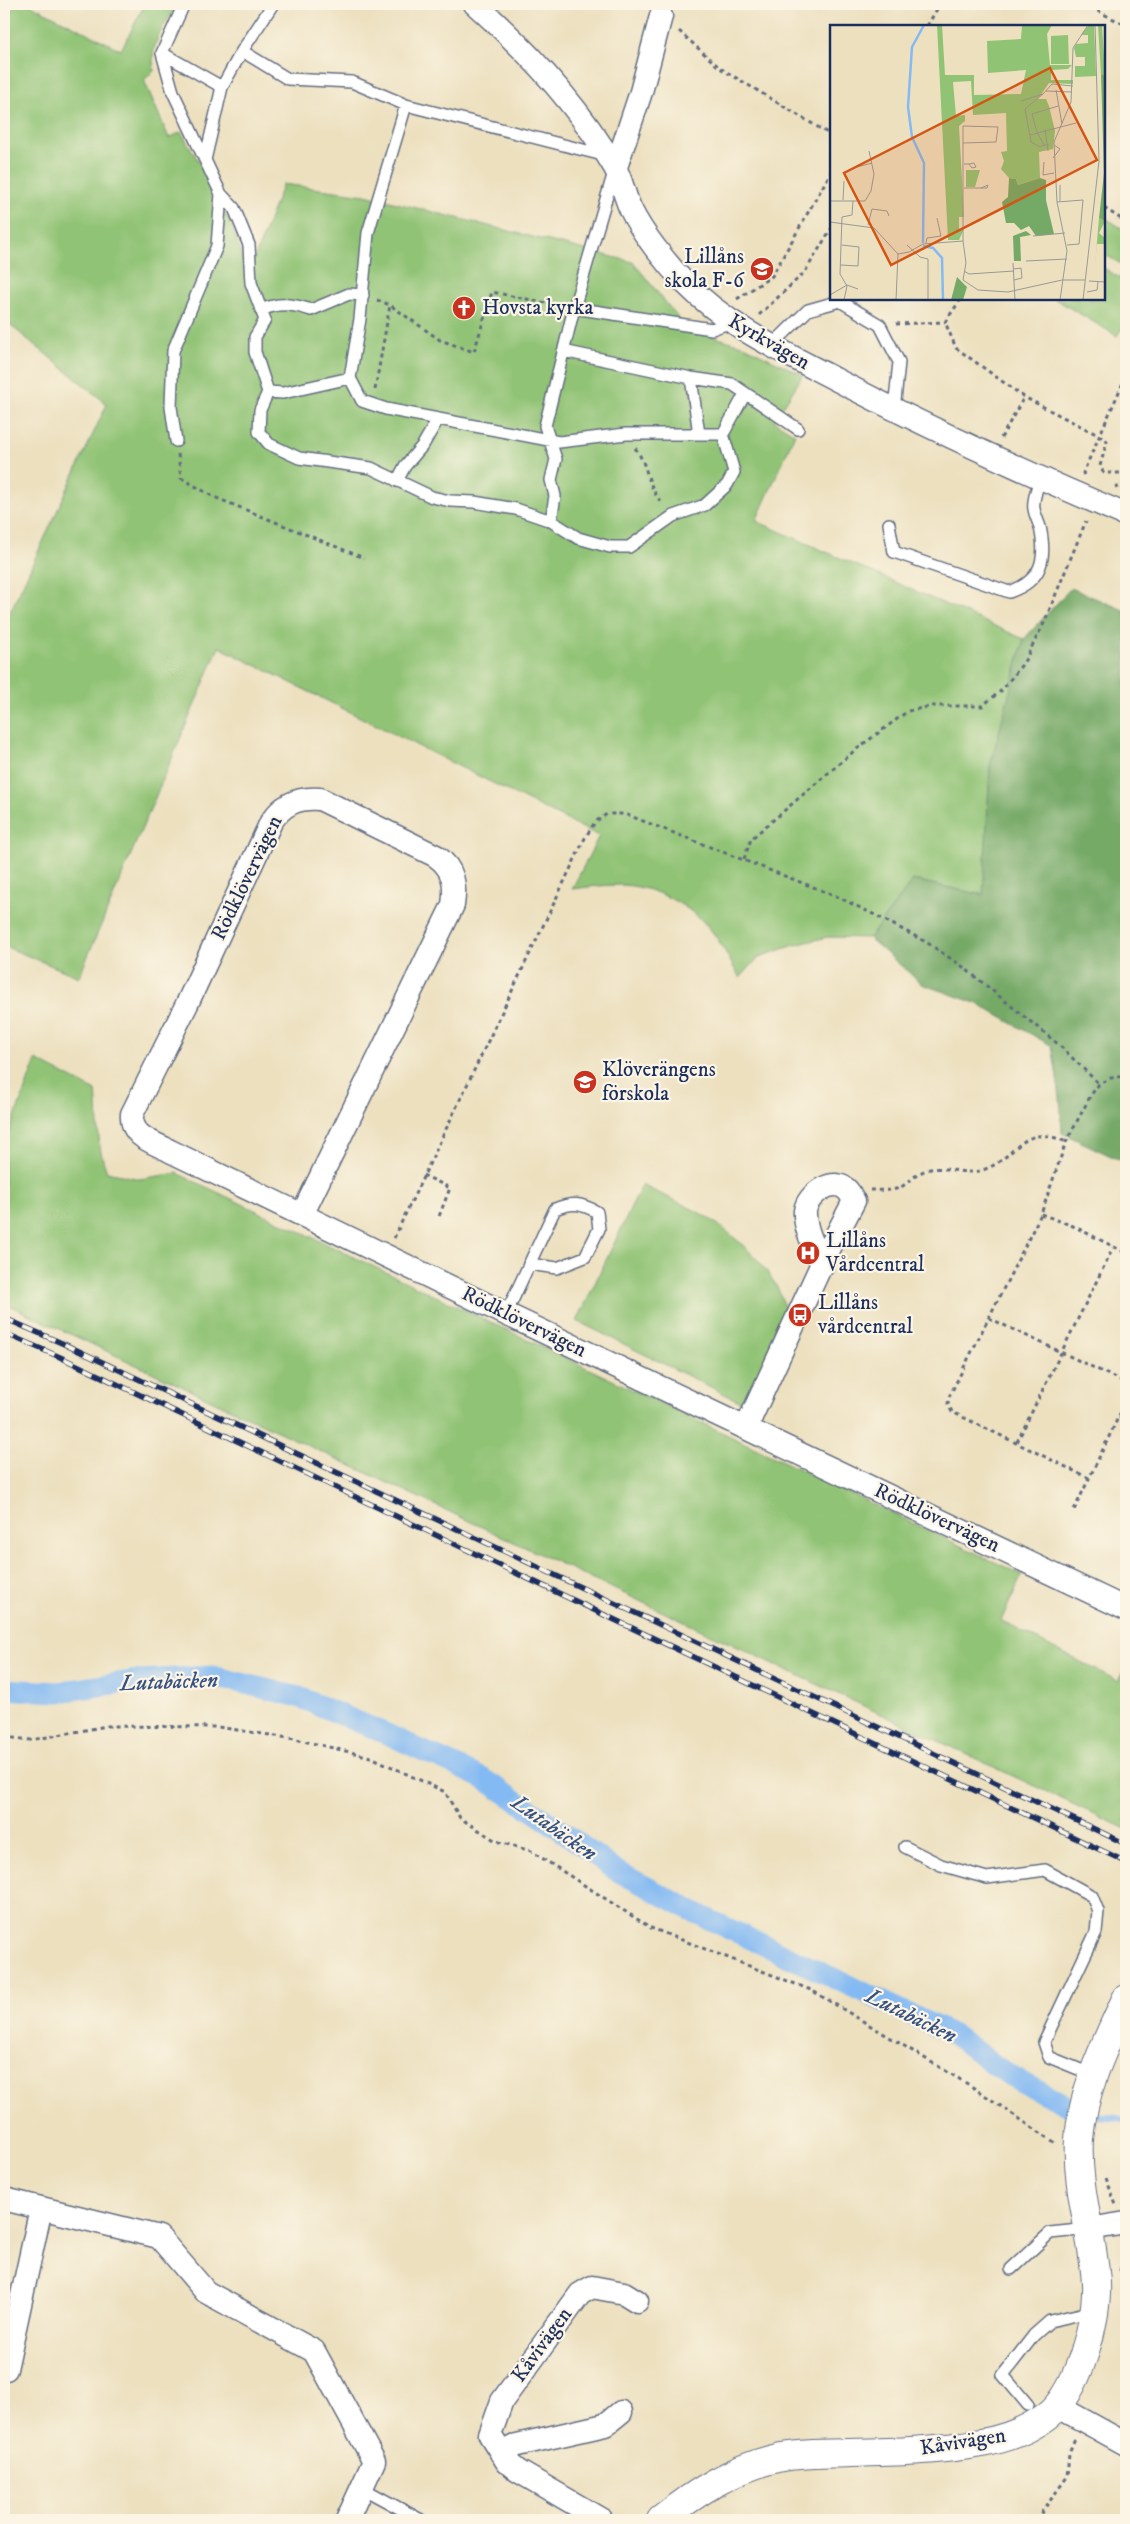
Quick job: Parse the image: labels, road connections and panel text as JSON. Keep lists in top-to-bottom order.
{
  "streets": {
    "street": ["Kyrkvägen", "Rödklövervägen", "Kåvivägen"]
  },
  "water": ["Lutabäcken"],
  "places": {
    "school or university": ["Lillåns skola F-6", "Klöverängens förskola"],
    "church": ["Hovsta kyrka"],
    "hospital": ["Lillåns Vårdcentral"],
    "bus stop": ["Lillåns vårdcentral"]
  }
}
